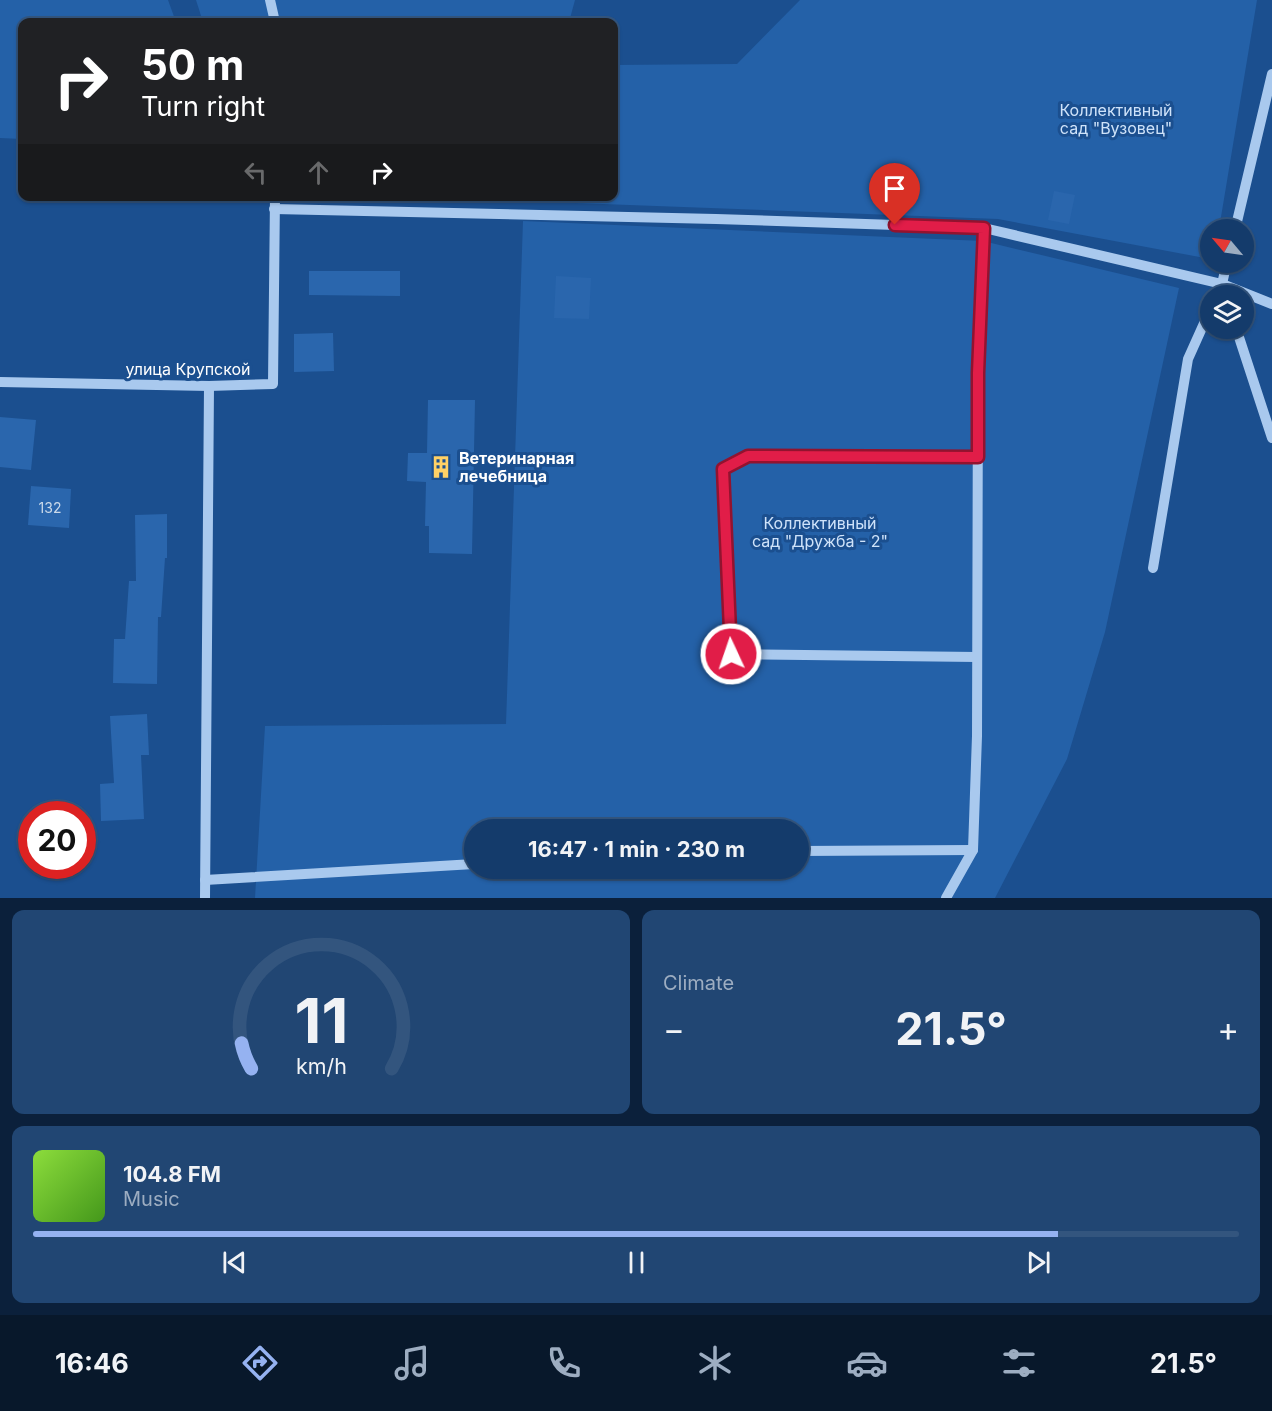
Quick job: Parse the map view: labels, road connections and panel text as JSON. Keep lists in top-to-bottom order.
{
  "streets": {
    "street": ["улица Крупской"]
  },
  "parks": ["Коллективный сад \"Вузовец\"", "Коллективный сад \"Дружба - 2\""],
  "places": {
    "building": ["Ветеринарная лечебница"]
  },
  "house_numbers": ["132"],
  "north": "top left",
  "page": {
    "turn": ["50 m", "Turn right"],
    "limit": "20",
    "trip": "16:47 · 1 min · 230 m",
    "tile": "Climate",
    "heat": ["−", "21.5°", "+"],
    "song": ["104.8 FM", "Music"],
    "tabs": ["16:46", "21.5°"],
    "gauge": ["11", "km/h"]
  }
}
